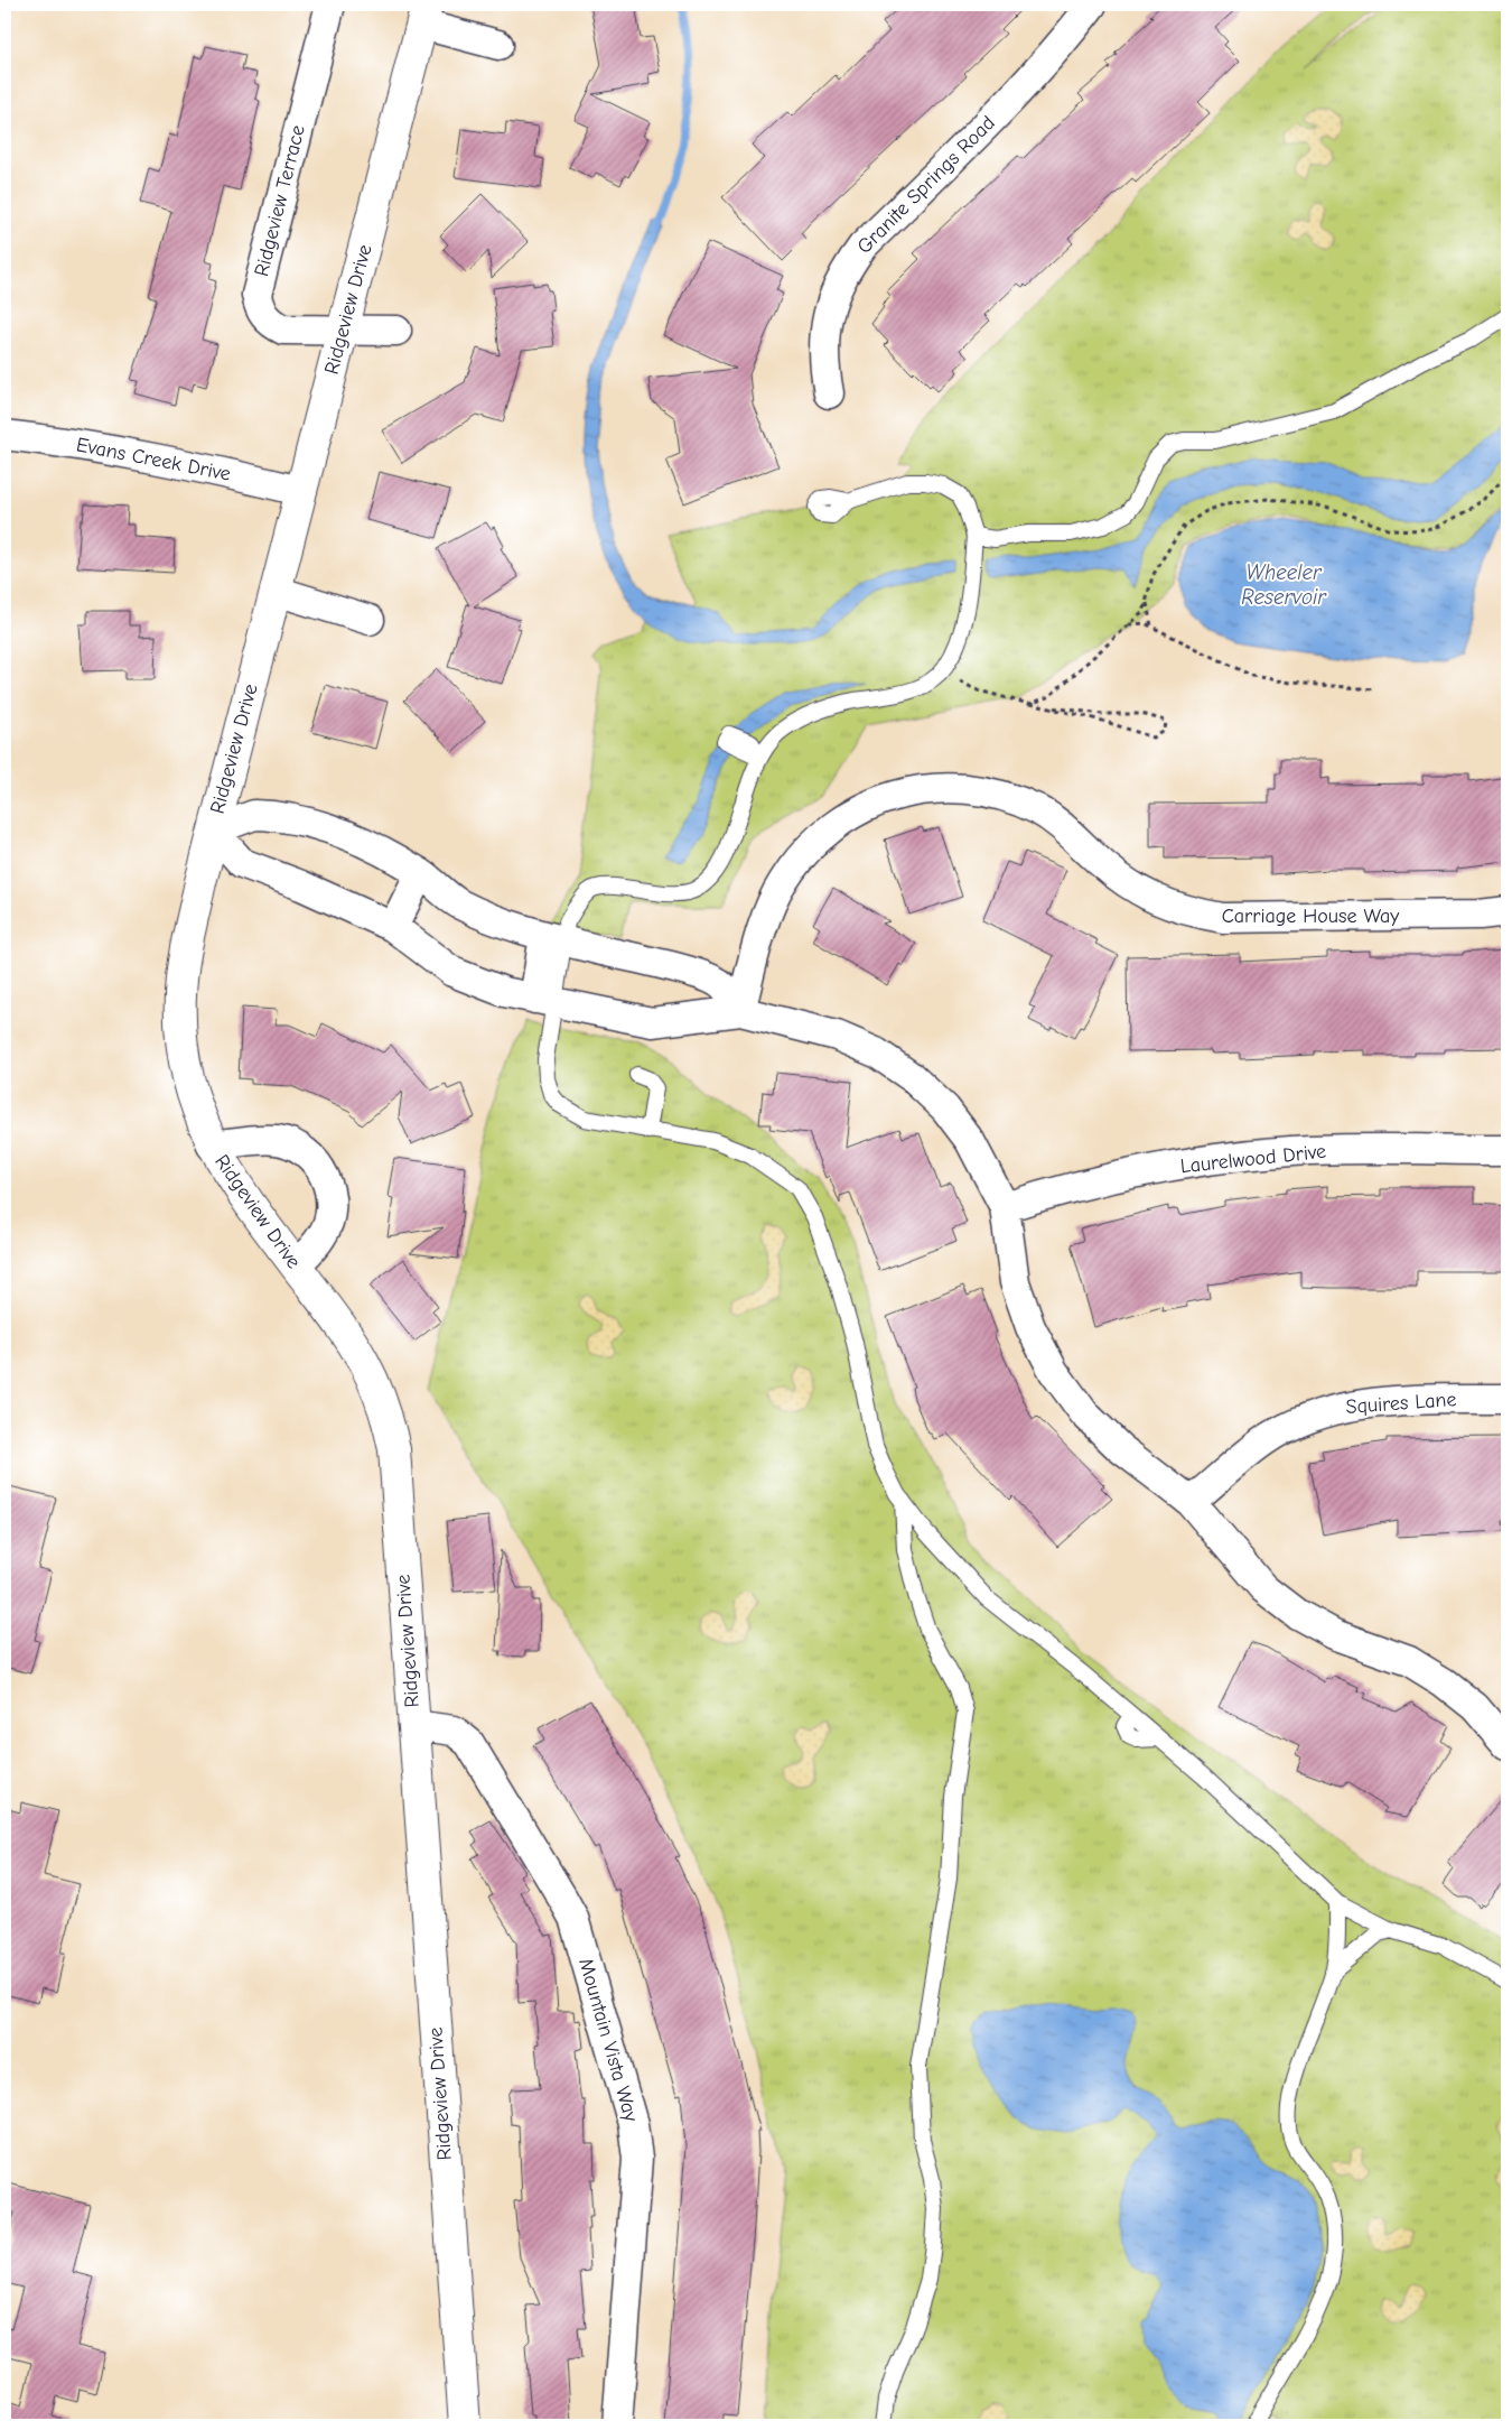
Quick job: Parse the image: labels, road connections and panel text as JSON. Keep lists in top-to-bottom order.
{
  "streets": {
    "street": [
      "Granite Springs Road",
      "Ridgeview Terrace",
      "Ridgeview Drive",
      "Evans Creek Drive",
      "Carriage House Way",
      "Laurelwood Drive",
      "Squires Lane",
      "Mountain Vista Way"
    ]
  },
  "crossings": [
    ["Ridgeview Terrace", "Ridgeview Drive"],
    ["Ridgeview Drive", "Evans Creek Drive"],
    ["Ridgeview Drive", "Mountain Vista Way"]
  ],
  "water": ["Wheeler Reservoir"]
}
